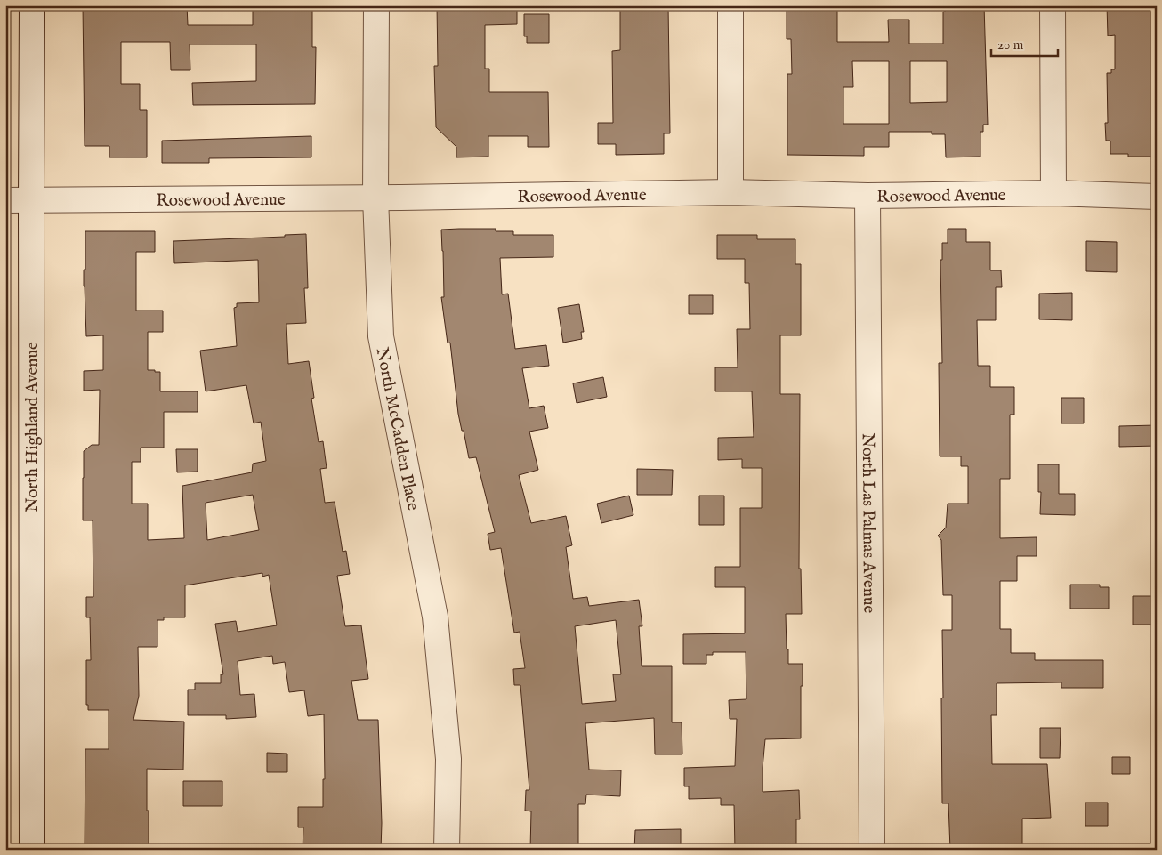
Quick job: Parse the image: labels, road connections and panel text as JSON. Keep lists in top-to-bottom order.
{
  "streets": {
    "street": [
      "Rosewood Avenue",
      "North Highland Avenue",
      "North McCadden Place",
      "North Las Palmas Avenue"
    ]
  },
  "crossings": [
    ["Rosewood Avenue", "North Highland Avenue"],
    ["Rosewood Avenue", "North McCadden Place"],
    ["Rosewood Avenue", "North Las Palmas Avenue"]
  ],
  "scale_bar": "20 m"
}
